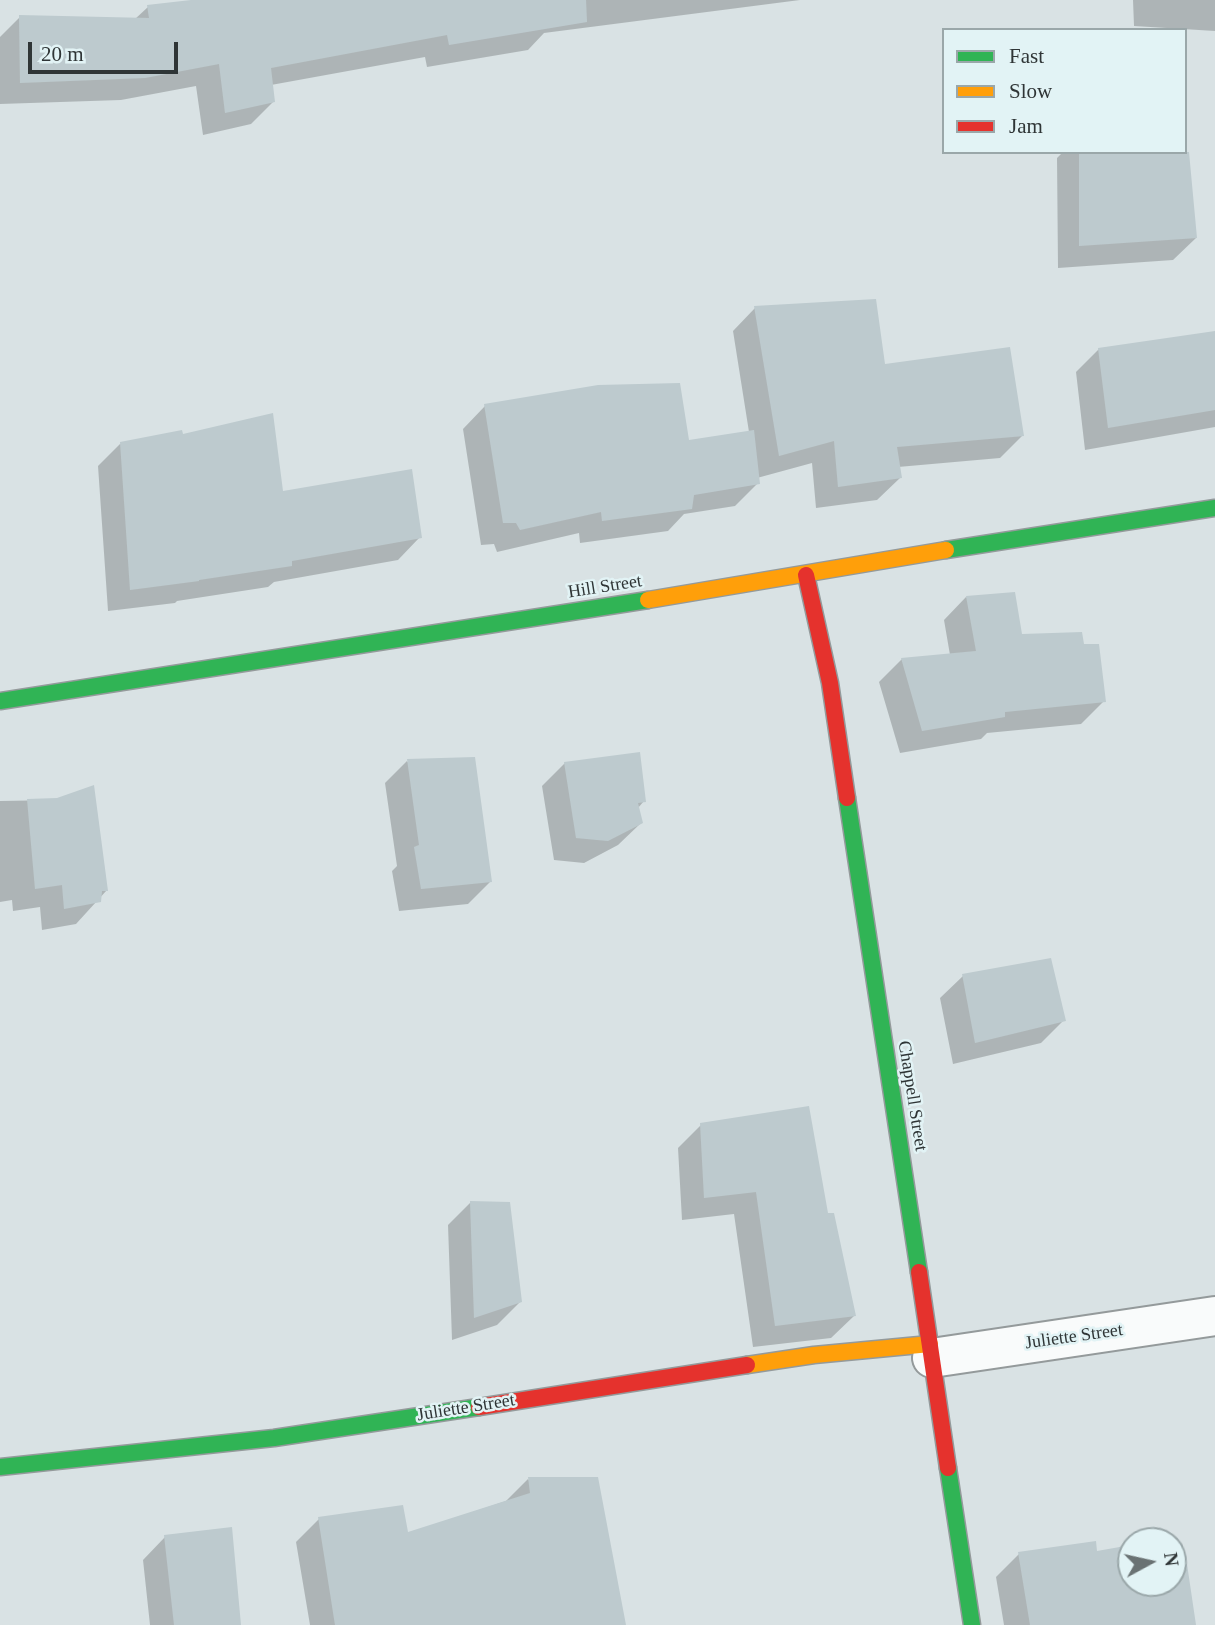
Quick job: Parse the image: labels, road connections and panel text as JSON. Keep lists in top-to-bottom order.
{
  "streets": {
    "street": ["Hill Street", "Chappell Street", "Juliette Street"]
  },
  "crossings": [
    ["Hill Street", "Chappell Street"],
    ["Chappell Street", "Juliette Street"]
  ],
  "legend": ["Fast", "Slow", "Jam"],
  "scale_bar": "20 m",
  "north": "right"
}
